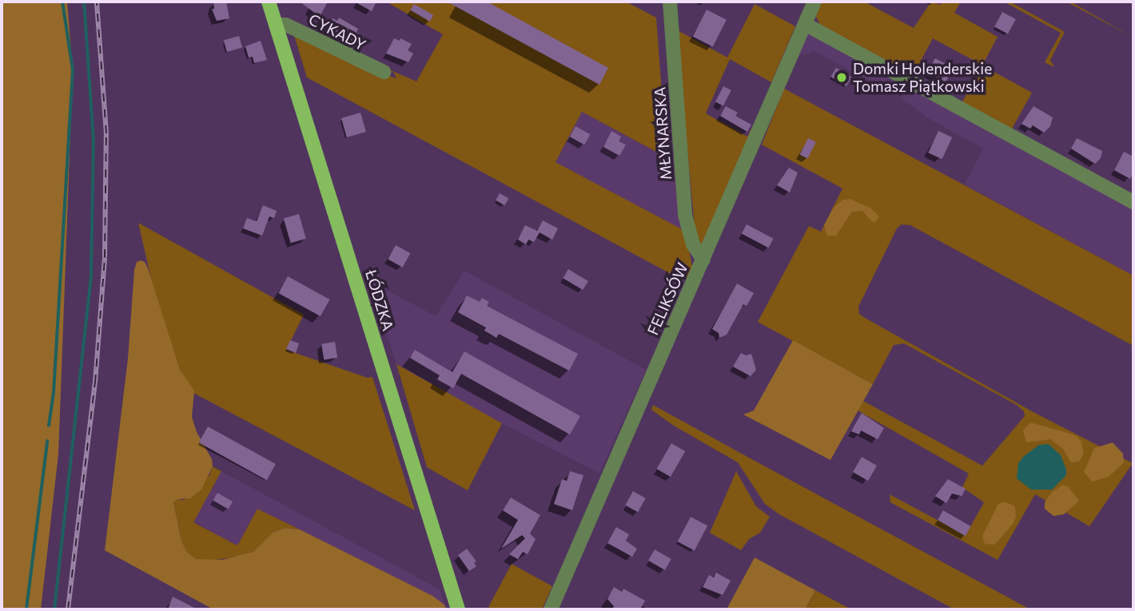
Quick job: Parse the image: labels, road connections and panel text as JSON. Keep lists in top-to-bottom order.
{
  "streets": {
    "main road": ["ŁÓDZKA"],
    "street": ["CYKADY", "MŁYNARSKA", "FELIKSÓW"]
  },
  "crossings": [
    ["CYKADY", "ŁÓDZKA"],
    ["MŁYNARSKA", "FELIKSÓW"]
  ],
  "places": ["Domki Holenderskie Tomasz Piątkowski"]
}
